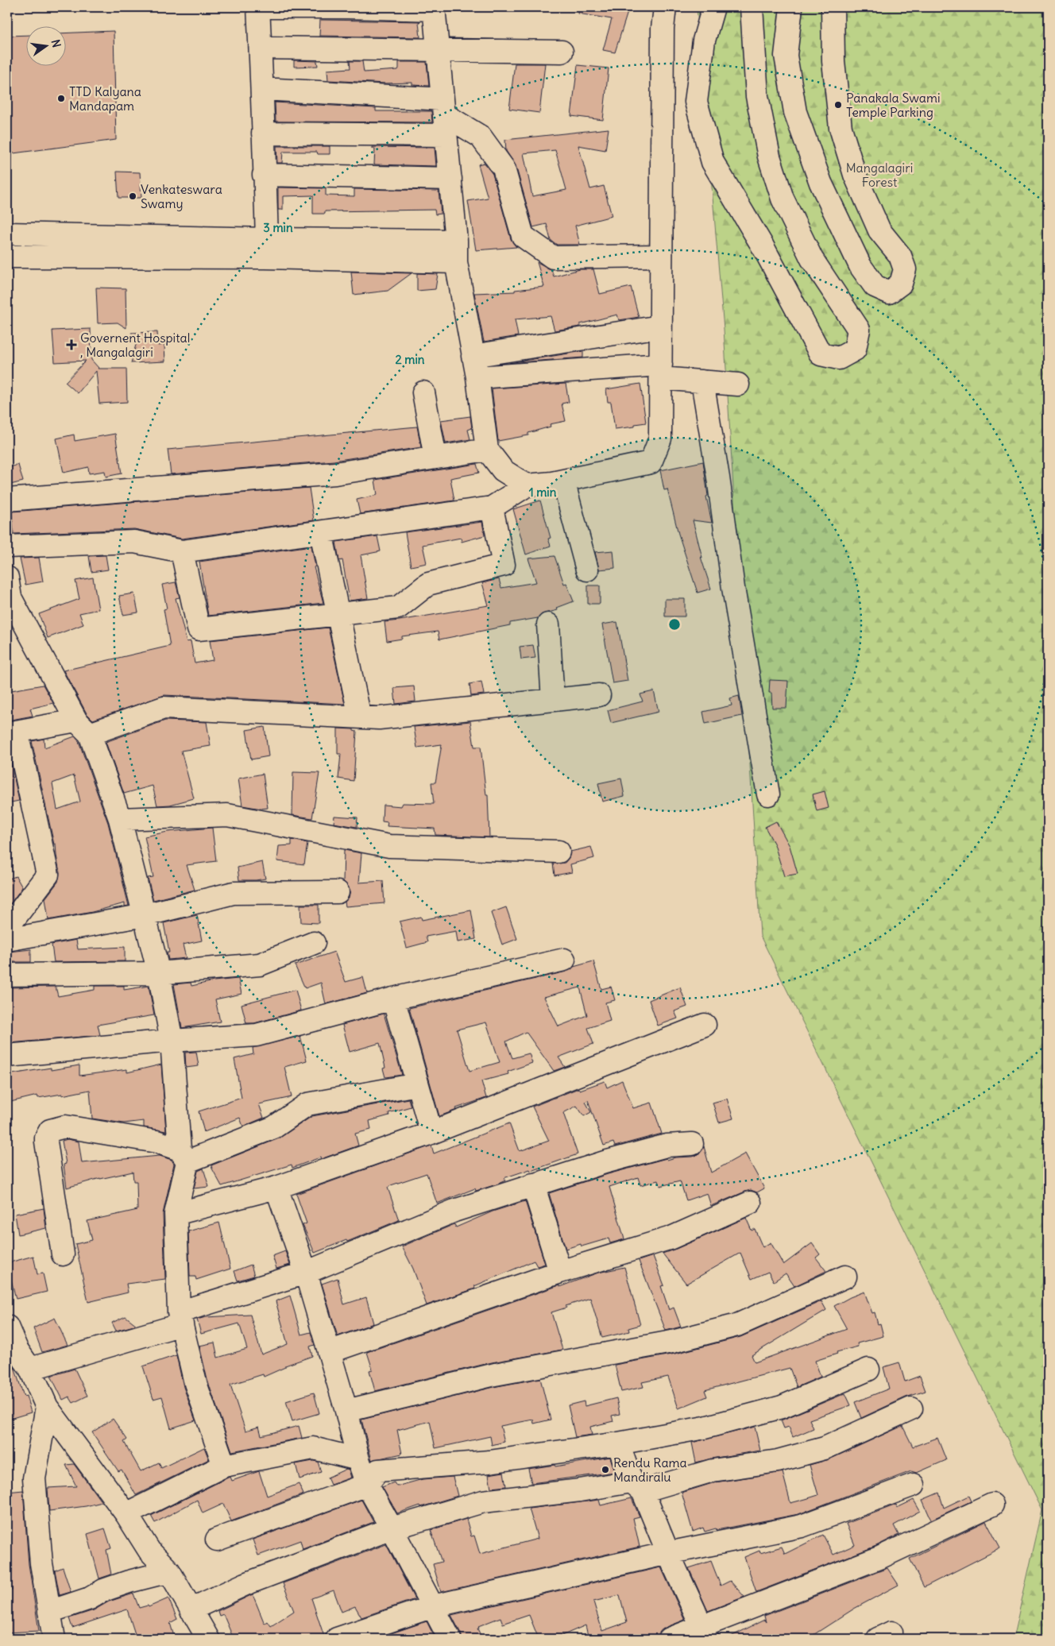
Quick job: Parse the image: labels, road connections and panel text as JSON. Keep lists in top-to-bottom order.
{
  "parks": ["Mangalagiri Forest"],
  "places": {
    "other": [
      "TTD Kalyana Mandapam",
      "Panakala Swami Temple Parking",
      "Venkateswara Swamy",
      "Rendu Rama Mandiralu"
    ],
    "health": ["Governent Hospital , Mangalagiri"]
  },
  "north": "right",
  "rings": ["3 min", "2 min", "1 min"]
}
